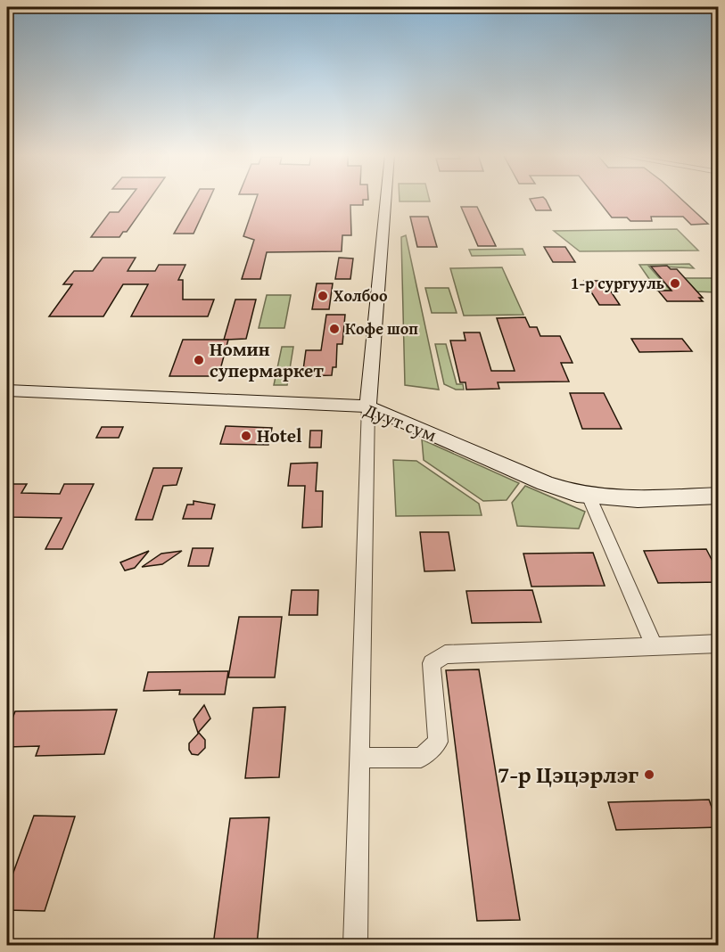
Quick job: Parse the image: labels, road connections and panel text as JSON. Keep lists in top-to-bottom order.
{
  "streets": {
    "street": ["Дуут сум"]
  },
  "places": [
    "1-р сургууль",
    "Холбоо",
    "Кофе шоп",
    "Номин супермаркет",
    "Hotel",
    "7-р Цэцэрлэг"
  ]
}
